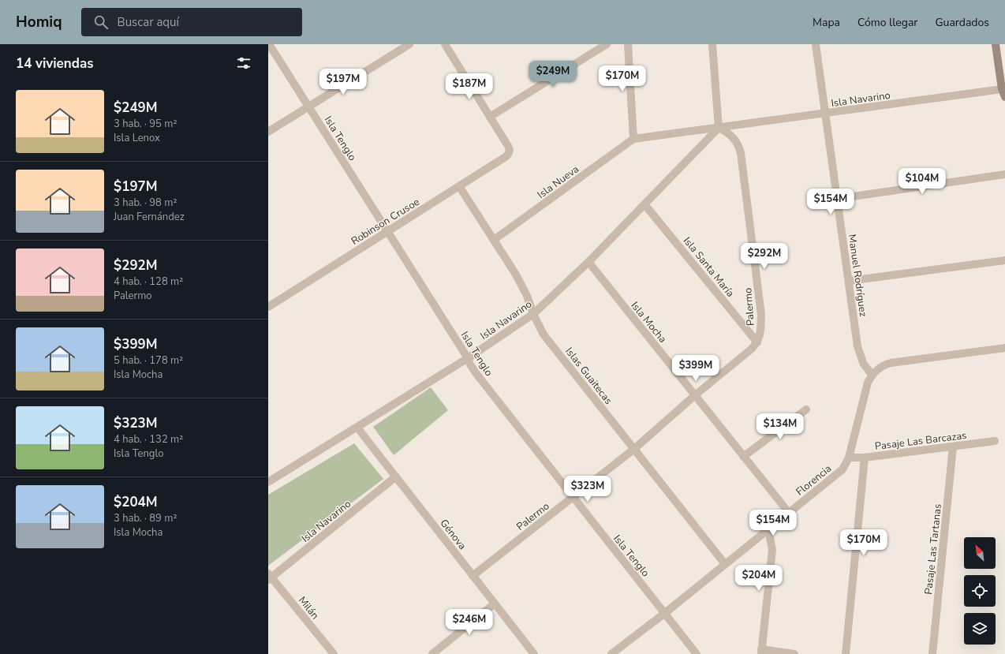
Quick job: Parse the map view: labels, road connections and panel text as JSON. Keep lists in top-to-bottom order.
{
  "streets": {
    "street": [
      "Isla Navarino",
      "Isla Tenglo",
      "Isla Nueva",
      "Robinson Crusoe",
      "Isla Santa María",
      "Manuel Rodríguez",
      "Palermo",
      "Isla Mocha",
      "Islas Guaitecas",
      "Pasaje Las Barcazas",
      "Florencia",
      "Génova",
      "Pasaje Las Tartanas",
      "Milán"
    ]
  },
  "crossings": [
    ["Isla Navarino", "Isla Tenglo"],
    ["Isla Navarino", "Isla Nueva"],
    ["Isla Navarino", "Isla Santa María"],
    ["Isla Navarino", "Manuel Rodríguez"],
    ["Isla Navarino", "Palermo"],
    ["Isla Navarino", "Isla Mocha"],
    ["Isla Navarino", "Islas Guaitecas"],
    ["Isla Navarino", "Génova"],
    ["Isla Navarino", "Milán"],
    ["Isla Tenglo", "Robinson Crusoe"],
    ["Isla Tenglo", "Palermo"],
    ["Isla Tenglo", "Florencia"],
    ["Isla Nueva", "Islas Guaitecas"],
    ["Robinson Crusoe", "Islas Guaitecas"],
    ["Isla Santa María", "Palermo"],
    ["Manuel Rodríguez", "Florencia"],
    ["Palermo", "Isla Mocha"],
    ["Palermo", "Islas Guaitecas"],
    ["Palermo", "Génova"],
    ["Isla Mocha", "Florencia"],
    ["Islas Guaitecas", "Florencia"],
    ["Pasaje Las Barcazas", "Florencia"],
    ["Pasaje Las Barcazas", "Pasaje Las Tartanas"]
  ],
  "north": "top left",
  "page": {
    "header": "Homiq",
    "search": "Buscar aquí",
    "nav": ["Mapa", "Cómo llegar", "Guardados"],
    "heading": "14 viviendas",
    "price": [
      "$249M",
      "$170M",
      "$197M",
      "$187M",
      "$104M",
      "$154M",
      "$292M",
      "$399M",
      "$134M",
      "$323M",
      "$154M",
      "$170M",
      "$204M",
      "$246M"
    ],
    "list": [
      {
        "name": "$249M",
        "note": "3 hab. · 95 m² · Isla Lenox"
      },
      {
        "name": "$197M",
        "note": "3 hab. · 98 m² · Juan Fernández"
      },
      {
        "name": "$292M",
        "note": "4 hab. · 128 m² · Palermo"
      },
      {
        "name": "$399M",
        "note": "5 hab. · 178 m² · Isla Mocha"
      },
      {
        "name": "$323M",
        "note": "4 hab. · 132 m² · Isla Tenglo"
      },
      {
        "name": "$204M",
        "note": "3 hab. · 89 m² · Isla Mocha"
      }
    ]
  }
}
